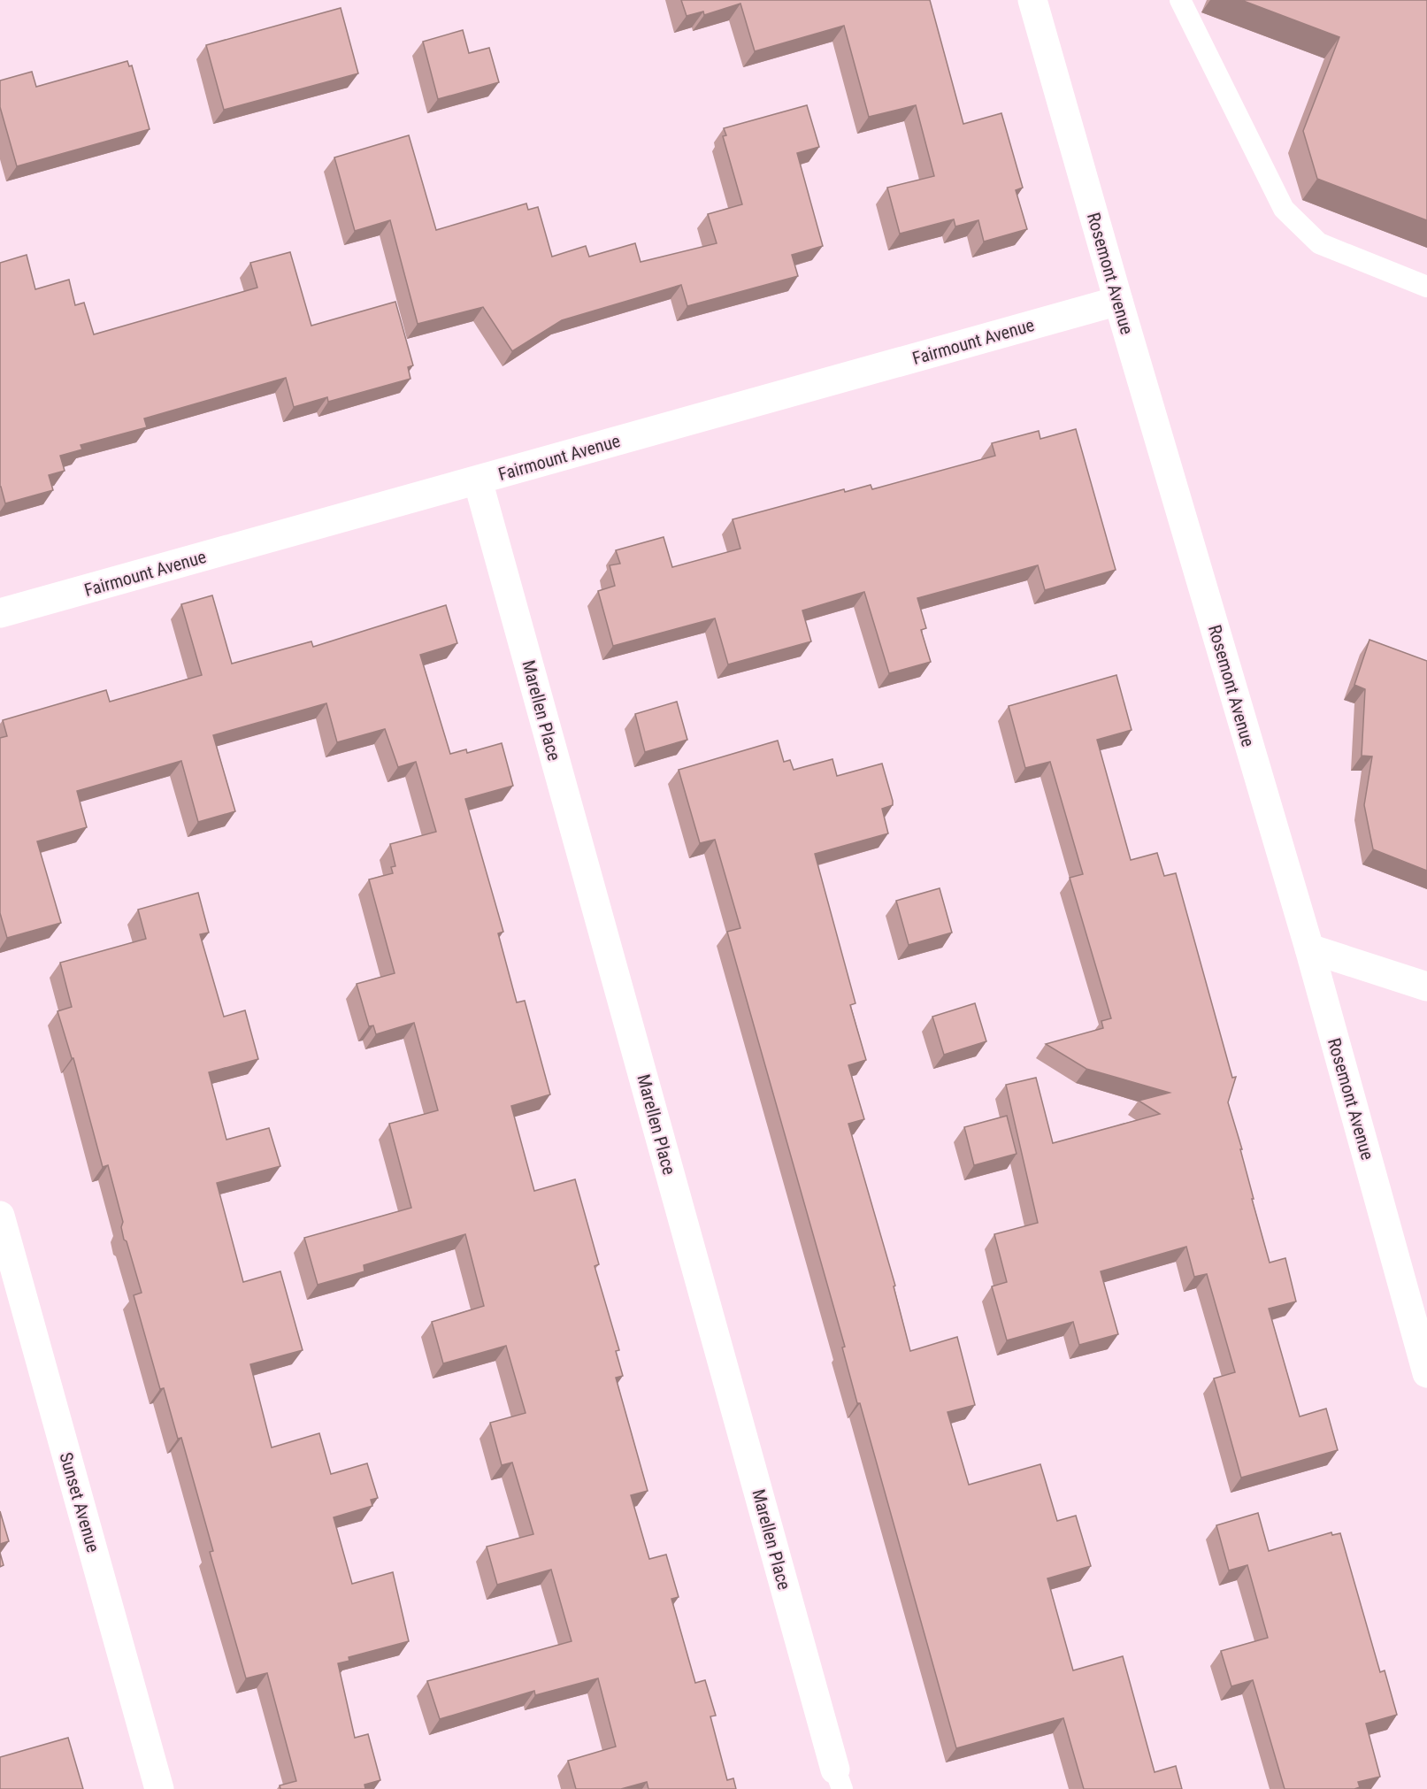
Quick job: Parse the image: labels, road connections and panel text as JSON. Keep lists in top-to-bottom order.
{
  "streets": {
    "street": [
      "Rosemont Avenue",
      "Fairmount Avenue",
      "Marellen Place",
      "Sunset Avenue"
    ]
  },
  "crossings": [
    ["Rosemont Avenue", "Fairmount Avenue"],
    ["Fairmount Avenue", "Marellen Place"]
  ]
}
